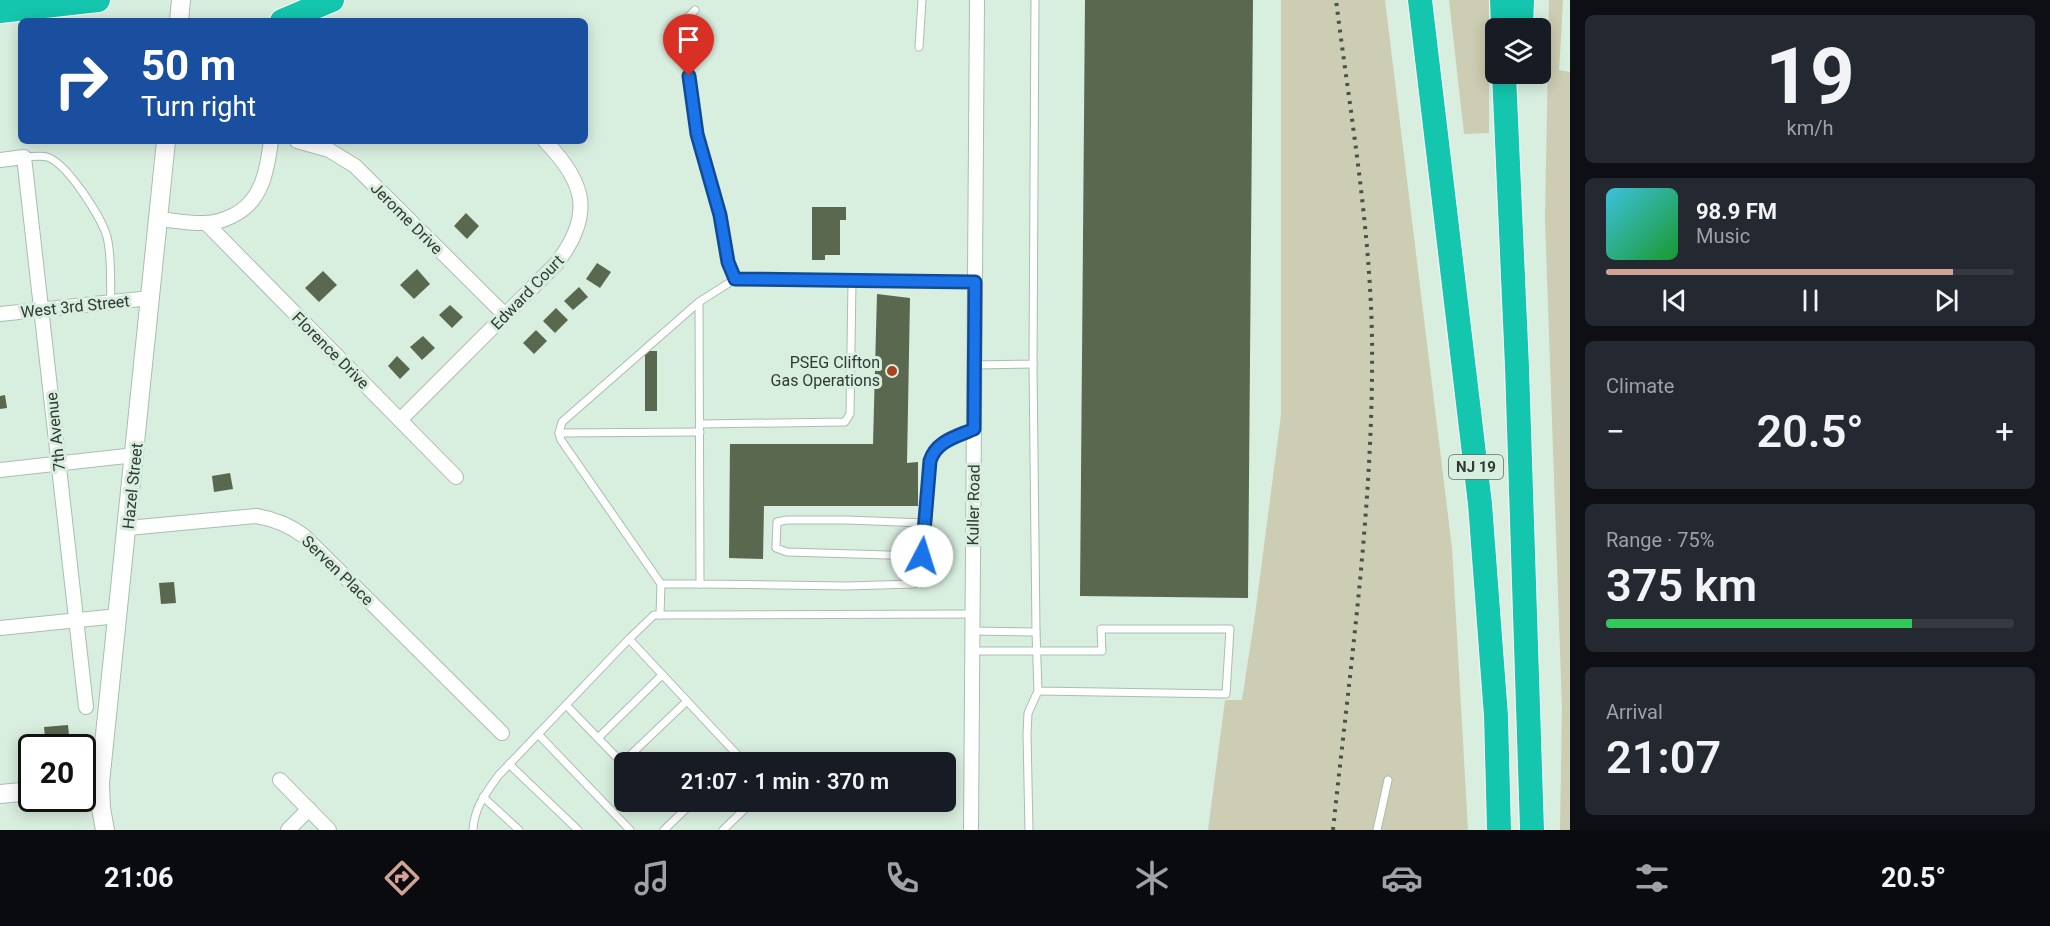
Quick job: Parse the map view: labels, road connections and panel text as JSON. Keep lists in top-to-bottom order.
{
  "streets": {
    "highway": ["NJ 19"],
    "street": [
      "Jerome Drive",
      "Edward Court",
      "West 3rd Street",
      "Florence Drive",
      "7th Avenue",
      "Hazel Street",
      "Kuller Road",
      "Serven Place"
    ]
  },
  "crossings": [
    ["Jerome Drive", "Edward Court"],
    ["Edward Court", "Florence Drive"],
    ["West 3rd Street", "7th Avenue"],
    ["West 3rd Street", "Hazel Street"],
    ["Hazel Street", "Serven Place"]
  ],
  "places": ["PSEG Clifton Gas Operations"],
  "page": {
    "tile": [
      ["19", "km/h"],
      "Climate",
      ["Range · 75%", "375 km"],
      ["Arrival", "21:07"]
    ],
    "turn": ["50 m", "Turn right"],
    "song": ["98.9 FM", "Music"],
    "heat": ["−", "20.5°", "+"],
    "limit": "20",
    "trip": "21:07 · 1 min · 370 m",
    "tabs": ["21:06", "20.5°"]
  }
}
